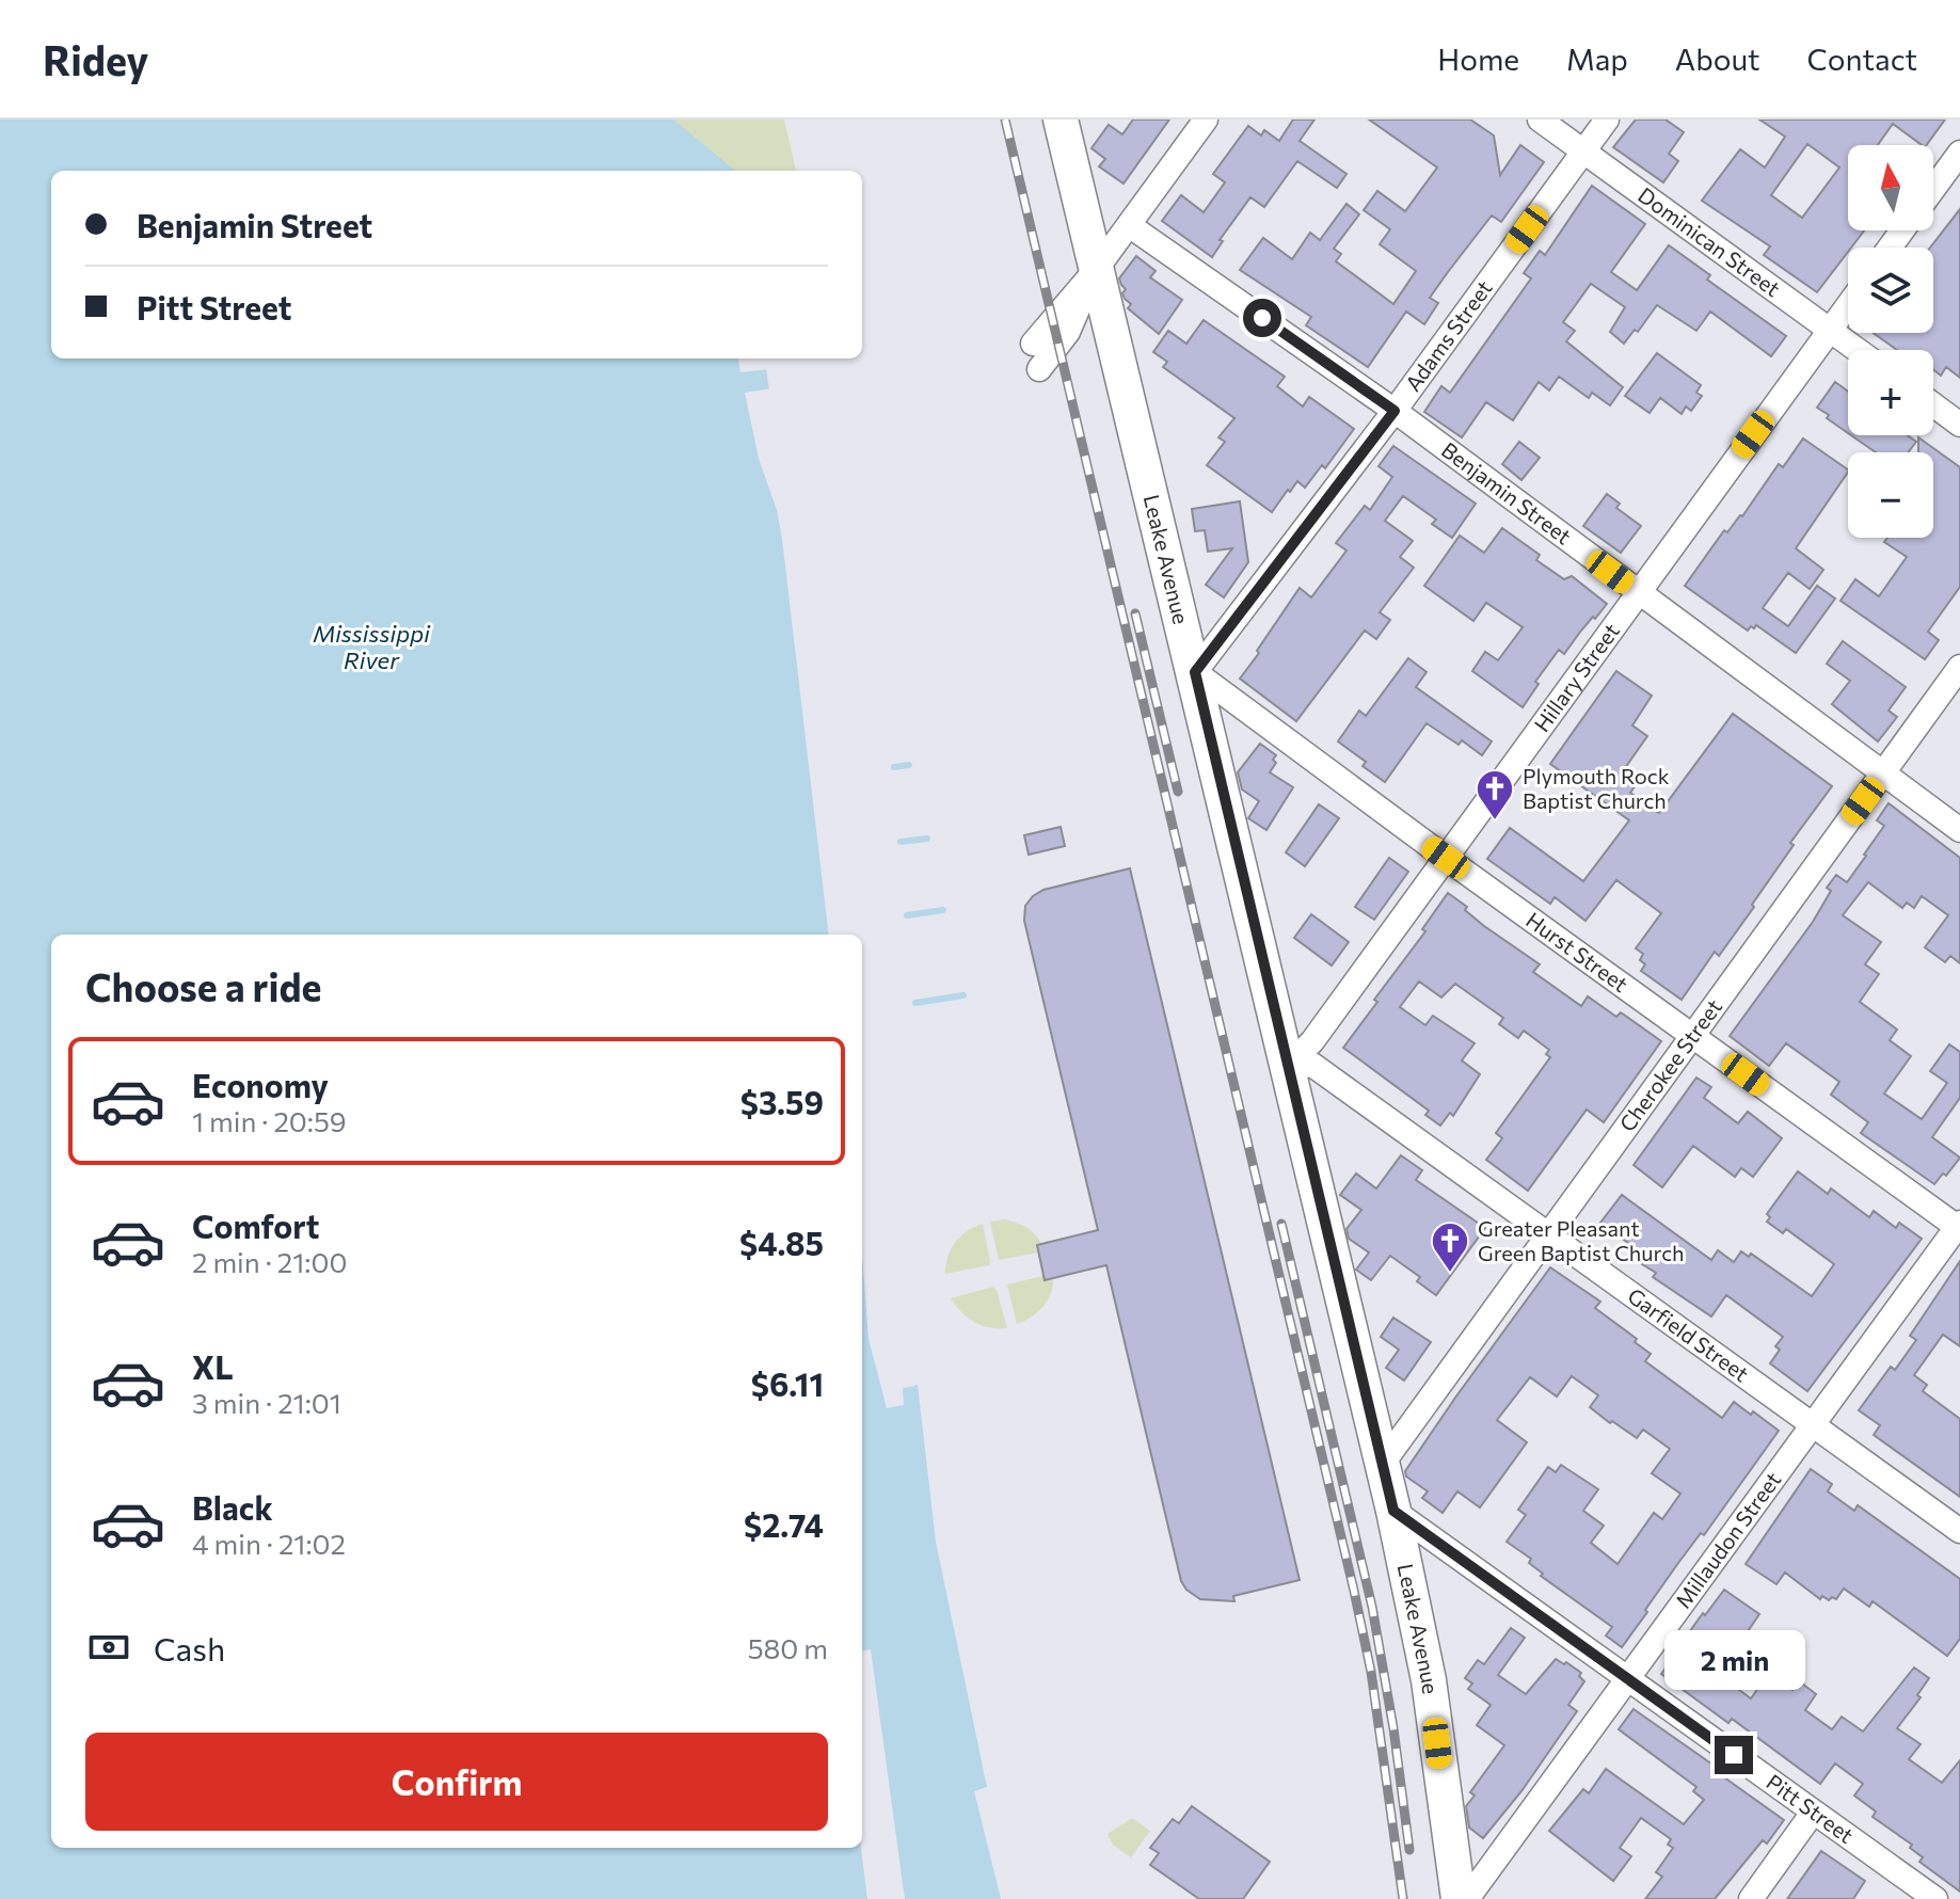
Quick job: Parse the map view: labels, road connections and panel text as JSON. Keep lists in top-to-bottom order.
{
  "streets": {
    "street": [
      "Dominican Street",
      "Adams Street",
      "Benjamin Street",
      "Leake Avenue",
      "Hillary Street",
      "Hurst Street",
      "Cherokee Street",
      "Garfield Street",
      "Millaudon Street",
      "Pitt Street"
    ]
  },
  "crossings": [
    ["Dominican Street", "Adams Street"],
    ["Dominican Street", "Hillary Street"],
    ["Adams Street", "Benjamin Street"],
    ["Adams Street", "Leake Avenue"],
    ["Adams Street", "Hurst Street"],
    ["Benjamin Street", "Hillary Street"],
    ["Benjamin Street", "Cherokee Street"],
    ["Leake Avenue", "Hillary Street"],
    ["Leake Avenue", "Hurst Street"],
    ["Leake Avenue", "Cherokee Street"],
    ["Leake Avenue", "Garfield Street"],
    ["Leake Avenue", "Pitt Street"],
    ["Hillary Street", "Hurst Street"],
    ["Hillary Street", "Garfield Street"],
    ["Hurst Street", "Cherokee Street"],
    ["Hurst Street", "Millaudon Street"],
    ["Cherokee Street", "Garfield Street"],
    ["Garfield Street", "Millaudon Street"],
    ["Millaudon Street", "Pitt Street"]
  ],
  "water": ["Mississippi River"],
  "places": {
    "church": ["Plymouth Rock Baptist Church", "Greater Pleasant Green Baptist Church"]
  },
  "north": "top",
  "page": {
    "header": "Ridey",
    "nav": [
      "Home",
      "Map",
      "About",
      "Contact"
    ],
    "map_buttons": ["+", "−"],
    "banner": ["Benjamin Street", "Pitt Street"],
    "heading": "Choose a ride",
    "list": [
      {
        "name": "Economy",
        "note": "1 min · 20:59",
        "value": "$3.59"
      },
      {
        "name": "Comfort",
        "note": "2 min · 21:00",
        "value": "$4.85"
      },
      {
        "name": "XL",
        "note": "3 min · 21:01",
        "value": "$6.11"
      },
      {
        "name": "Black",
        "note": "4 min · 21:02",
        "value": "$2.74"
      }
    ],
    "pay": ["Cash", "580 m"],
    "bubble": "2 min",
    "buttons": "Confirm"
  }
}
